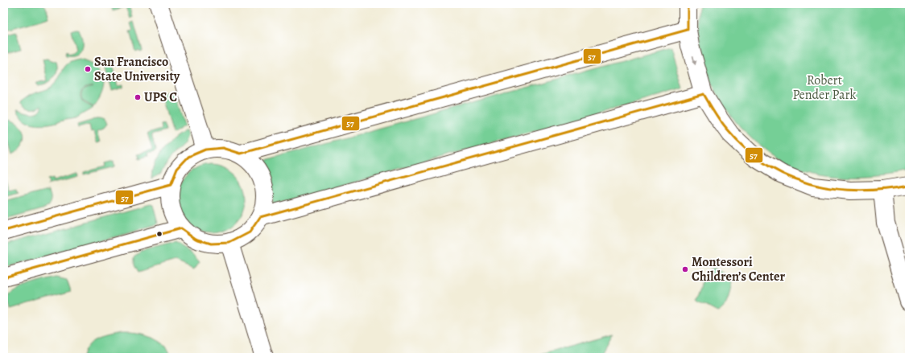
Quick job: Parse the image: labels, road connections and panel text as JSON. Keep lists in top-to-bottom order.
{
  "parks": ["Robert Pender Park"],
  "places": ["San Francisco State University", "UPS C", "Montessori Children’s Center"],
  "lines": ["transit line 57"]
}
